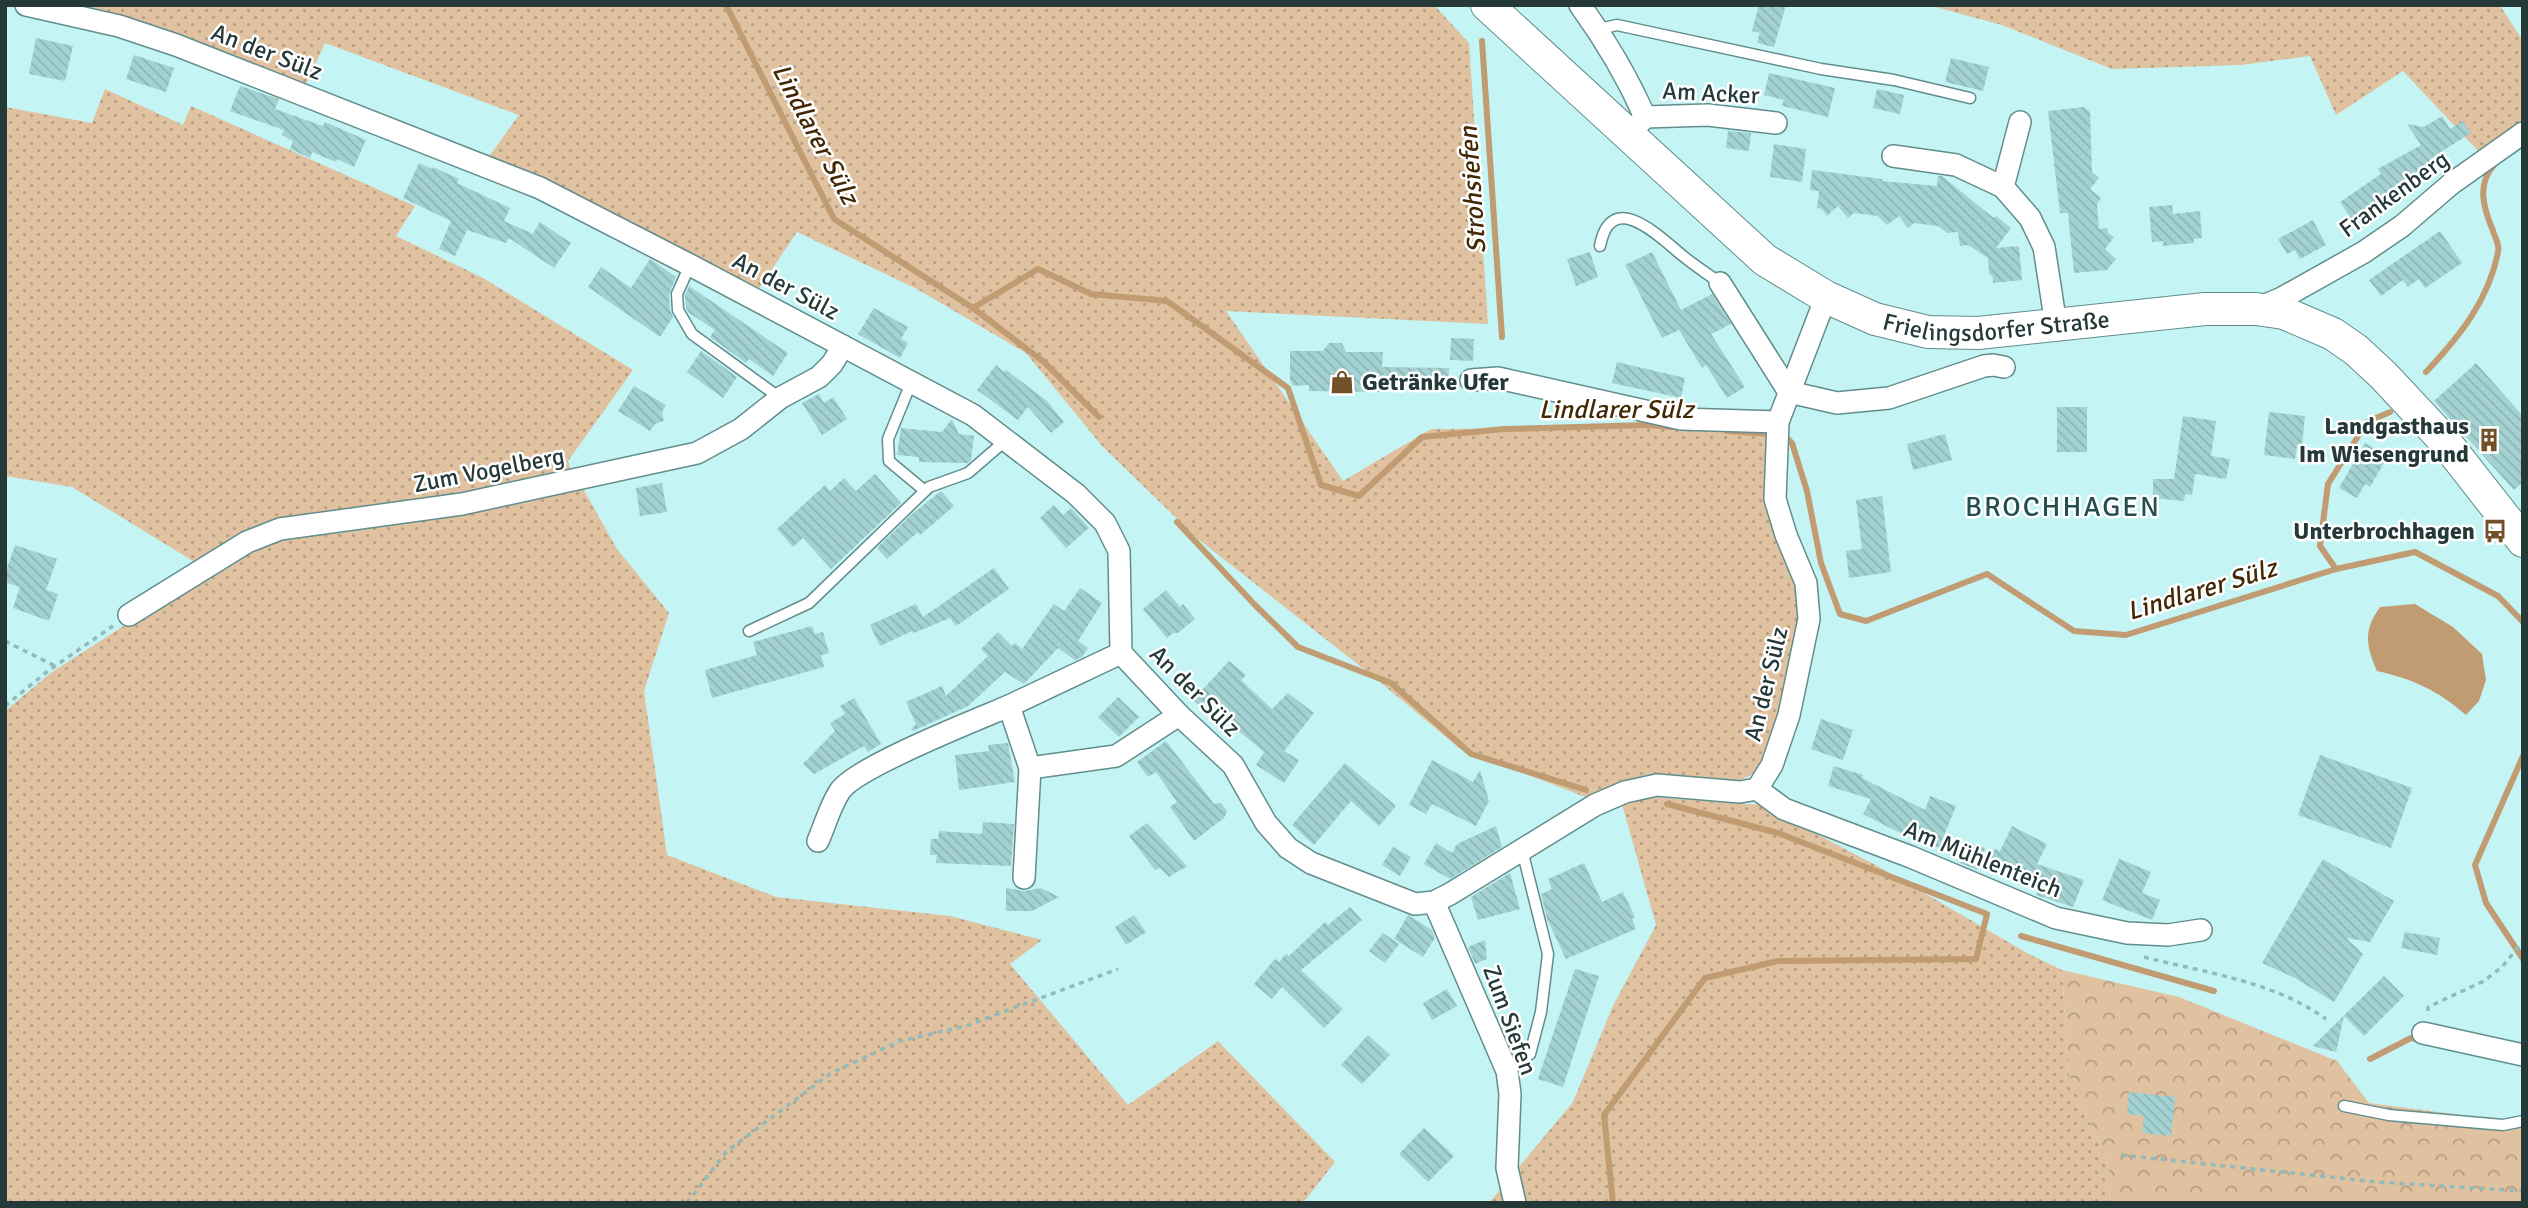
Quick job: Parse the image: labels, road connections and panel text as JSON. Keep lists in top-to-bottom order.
{
  "streets": {
    "main road": ["Frielingsdorfer Straße"],
    "street": [
      "An der Sülz",
      "Am Acker",
      "Frankenberg",
      "Zum Vogelberg",
      "Am Mühlenteich",
      "Zum Siefen"
    ]
  },
  "crossings": [
    ["An der Sülz", "Frielingsdorfer Straße"],
    ["An der Sülz", "Zum Vogelberg"],
    ["An der Sülz", "Am Mühlenteich"],
    ["An der Sülz", "Zum Siefen"],
    ["Am Acker", "Frielingsdorfer Straße"],
    ["Frankenberg", "Frielingsdorfer Straße"]
  ],
  "districts": ["BROCHHAGEN"],
  "water": ["Lindlarer Sülz", "Strohsiefen"],
  "places": {
    "shop": ["Getränke Ufer"],
    "building": ["Landgasthaus Im Wiesengrund"],
    "bus stop": ["Unterbrochhagen"]
  }
}
